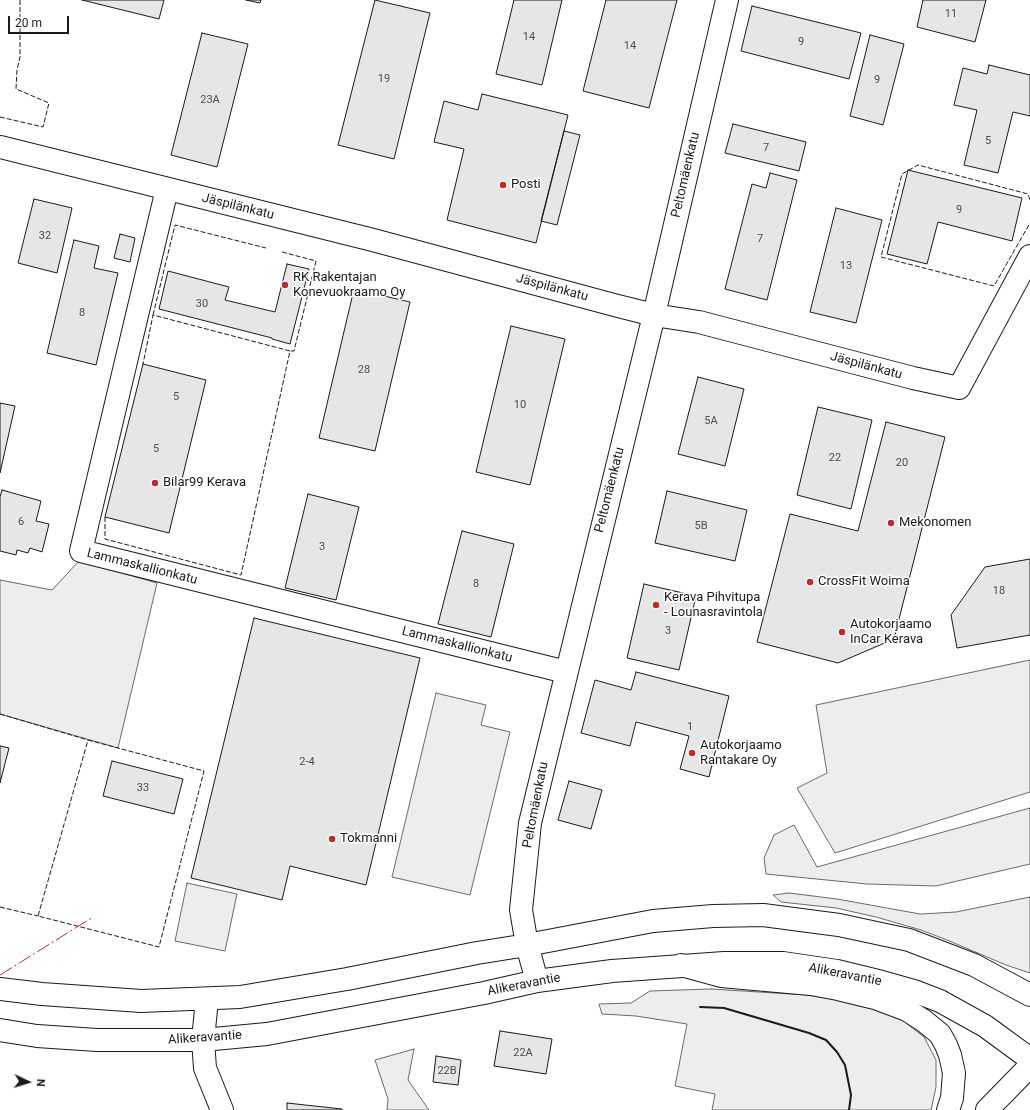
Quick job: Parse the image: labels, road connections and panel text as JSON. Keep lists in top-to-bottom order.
{
  "streets": {
    "street": [
      "Peltomäenkatu",
      "Jäspilänkatu",
      "Lammaskallionkatu",
      "Alikeravantie"
    ]
  },
  "crossings": [
    ["Peltomäenkatu", "Jäspilänkatu"],
    ["Peltomäenkatu", "Lammaskallionkatu"],
    ["Peltomäenkatu", "Alikeravantie"],
    ["Jäspilänkatu", "Lammaskallionkatu"]
  ],
  "places": [
    "Posti",
    "RK Rakentajan Konevuokraamo Oy",
    "Bilar99 Kerava",
    "Mekonomen",
    "CrossFit Woima",
    "Kerava Pihvitupa - Lounasravintola",
    "Autokorjaamo InCar Kerava",
    "Autokorjaamo Rantakare Oy",
    "Tokmanni"
  ],
  "house_numbers": [
    "11",
    "14",
    "9",
    "14",
    "19",
    "9",
    "23A",
    "5",
    "7",
    "9",
    "32",
    "7",
    "13",
    "30",
    "8",
    "28",
    "5",
    "10",
    "5A",
    "5",
    "22",
    "20",
    "6",
    "5B",
    "3",
    "8",
    "18",
    "3",
    "1",
    "2-4",
    "33",
    "22A",
    "22B"
  ],
  "scale_bar": "20 m",
  "north": "right"
}
